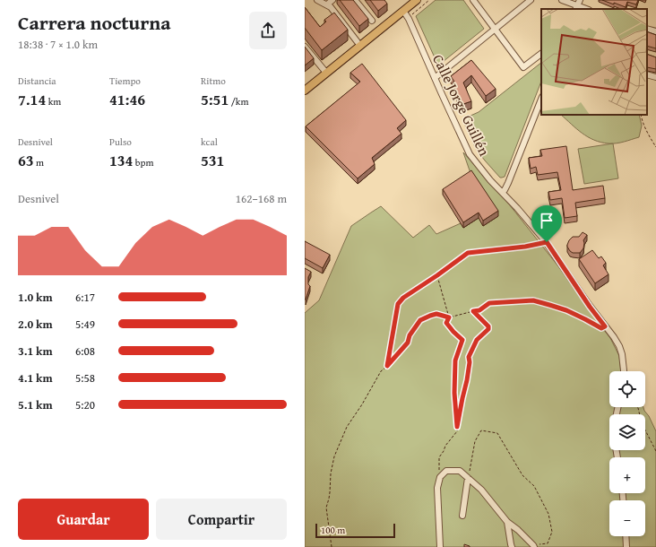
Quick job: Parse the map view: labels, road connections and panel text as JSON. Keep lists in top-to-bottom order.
{
  "streets": {
    "street": ["Calle Jorge Guillén"]
  },
  "scale_bar": "100 m",
  "page": {
    "heading": ["Carrera nocturna", "18:38 · 7 × 1.0 km"],
    "stats": [
      ["Distancia", "7.14 km"],
      ["Tiempo", "41:46"],
      ["Ritmo", "5:51 /km"],
      ["Desnivel", "63 m"],
      ["Pulso", "134 bpm"],
      ["kcal", "531"]
    ],
    "chart": ["Desnivel", "162–168 m"],
    "list": [
      {
        "name": "1.0 km",
        "note": "6:17"
      },
      {
        "name": "2.0 km",
        "note": "5:49"
      },
      {
        "name": "3.1 km",
        "note": "6:08"
      },
      {
        "name": "4.1 km",
        "note": "5:58"
      },
      {
        "name": "5.1 km",
        "note": "5:20"
      }
    ],
    "map_buttons": ["+", "−"],
    "buttons": ["Guardar", "Compartir"],
    "scale": "100 m"
  }
}
